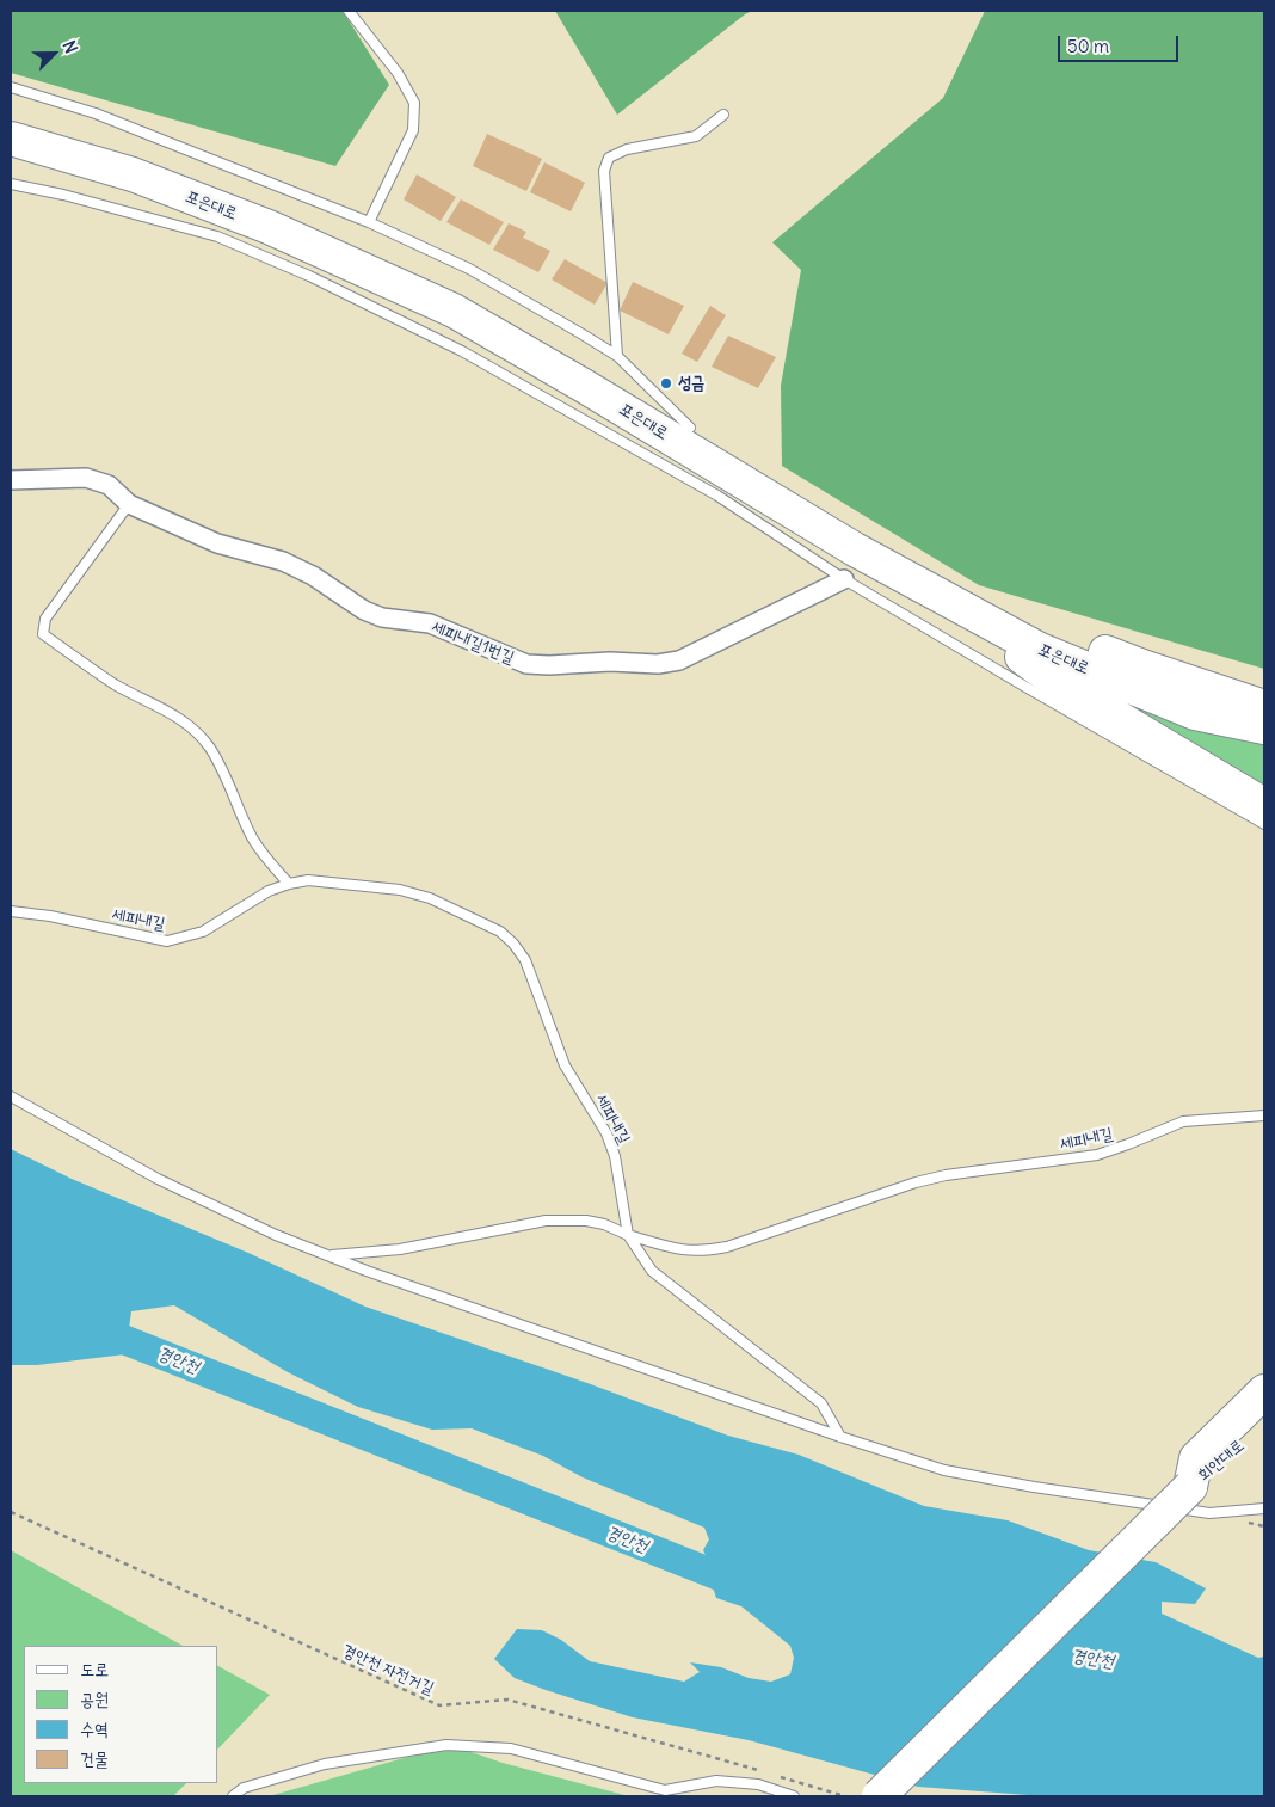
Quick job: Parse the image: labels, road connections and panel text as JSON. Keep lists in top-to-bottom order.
{
  "streets": {
    "highway": ["포은대로", "회안대로"],
    "street": ["세피내길1번길"],
    "lane": ["세피내길"],
    "path": ["경안천 자전거길"]
  },
  "water": ["경안천"],
  "places": ["성금"],
  "legend": [
    "도로",
    "공원",
    "수역",
    "건물"
  ],
  "scale_bar": "50 m",
  "north": "top right"
}
